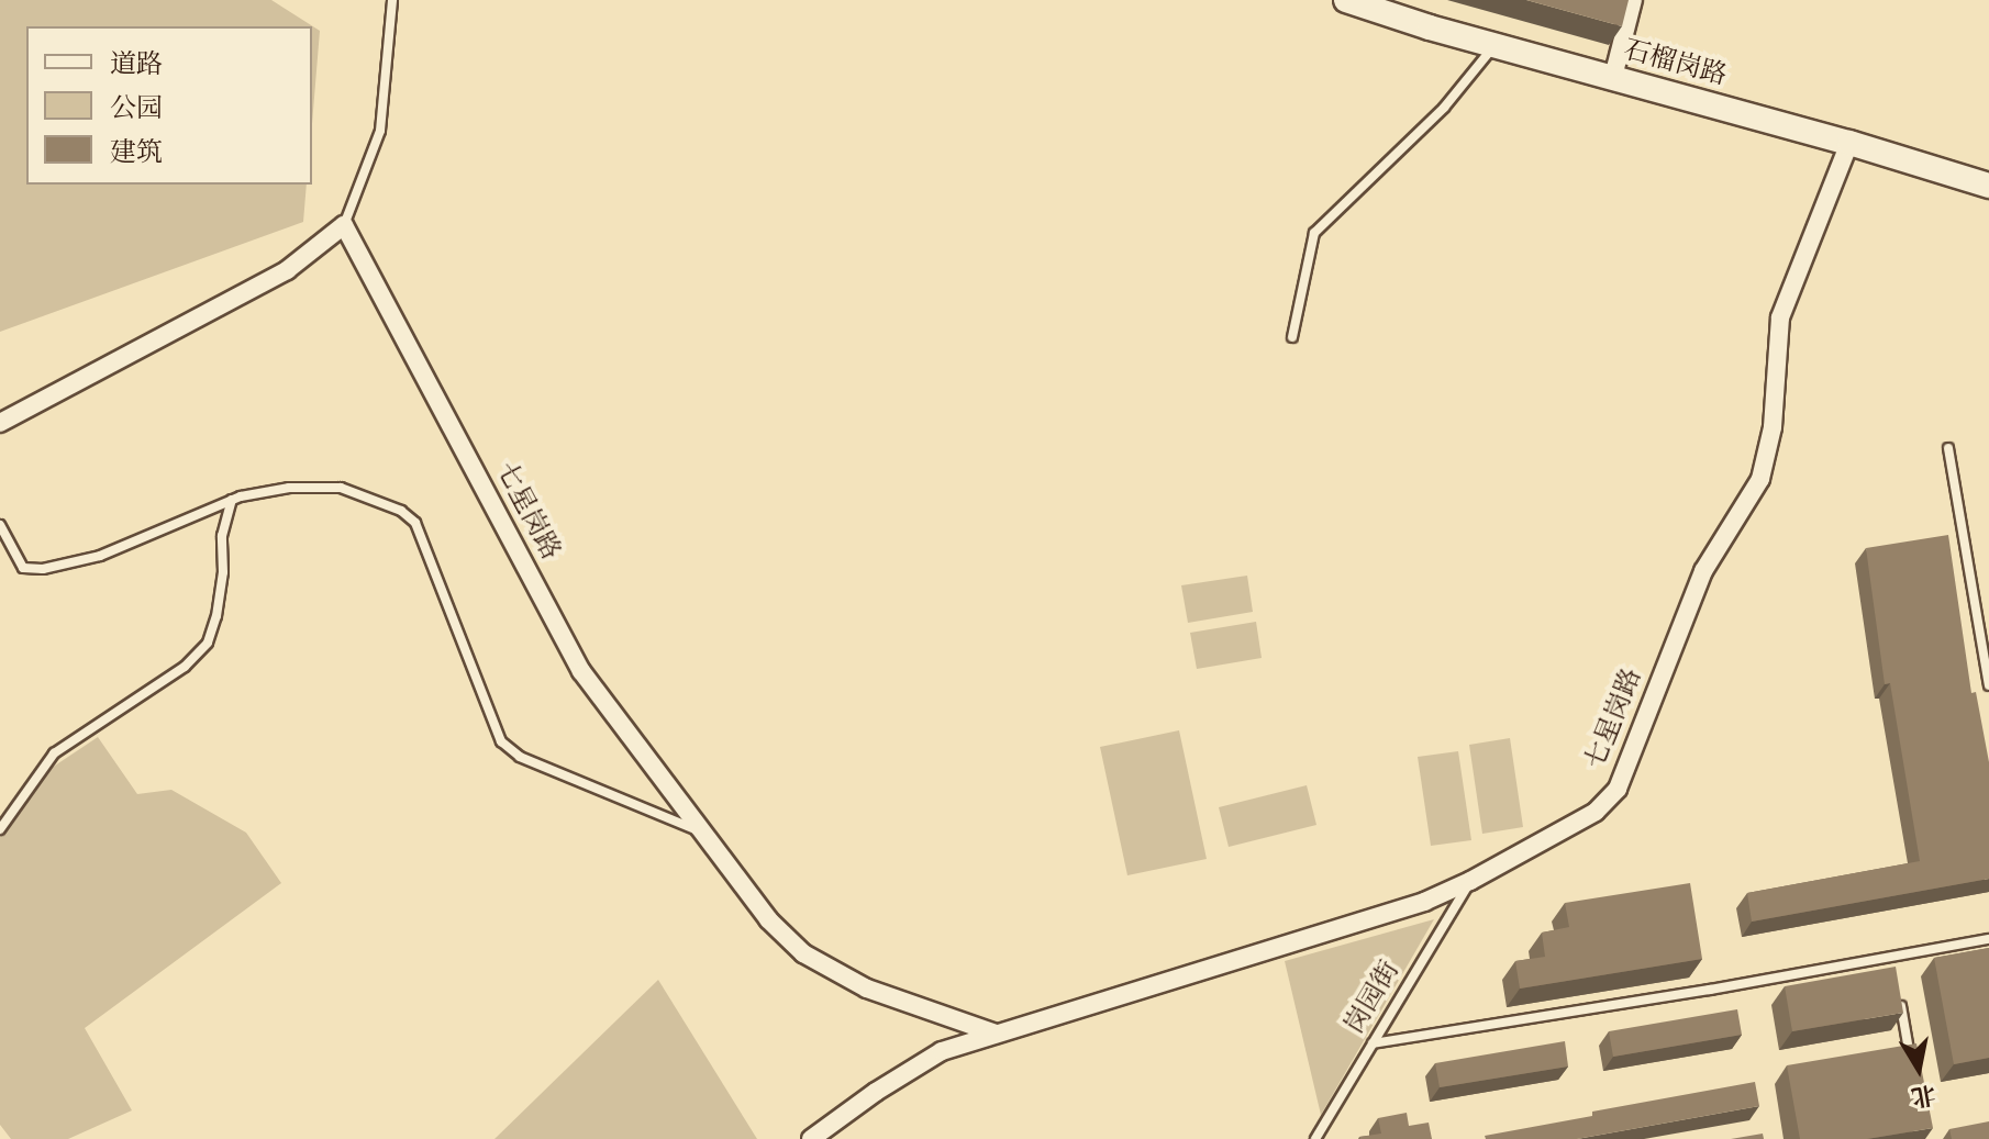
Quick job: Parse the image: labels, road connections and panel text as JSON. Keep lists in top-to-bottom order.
{
  "streets": {
    "main road": ["石榴岗路"],
    "street": ["七星岗路"],
    "lane": ["岗园街"]
  },
  "crossings": [
    ["石榴岗路", "七星岗路"],
    ["七星岗路", "岗园街"]
  ],
  "legend": ["道路", "公园", "建筑"],
  "north": "bottom"
}
